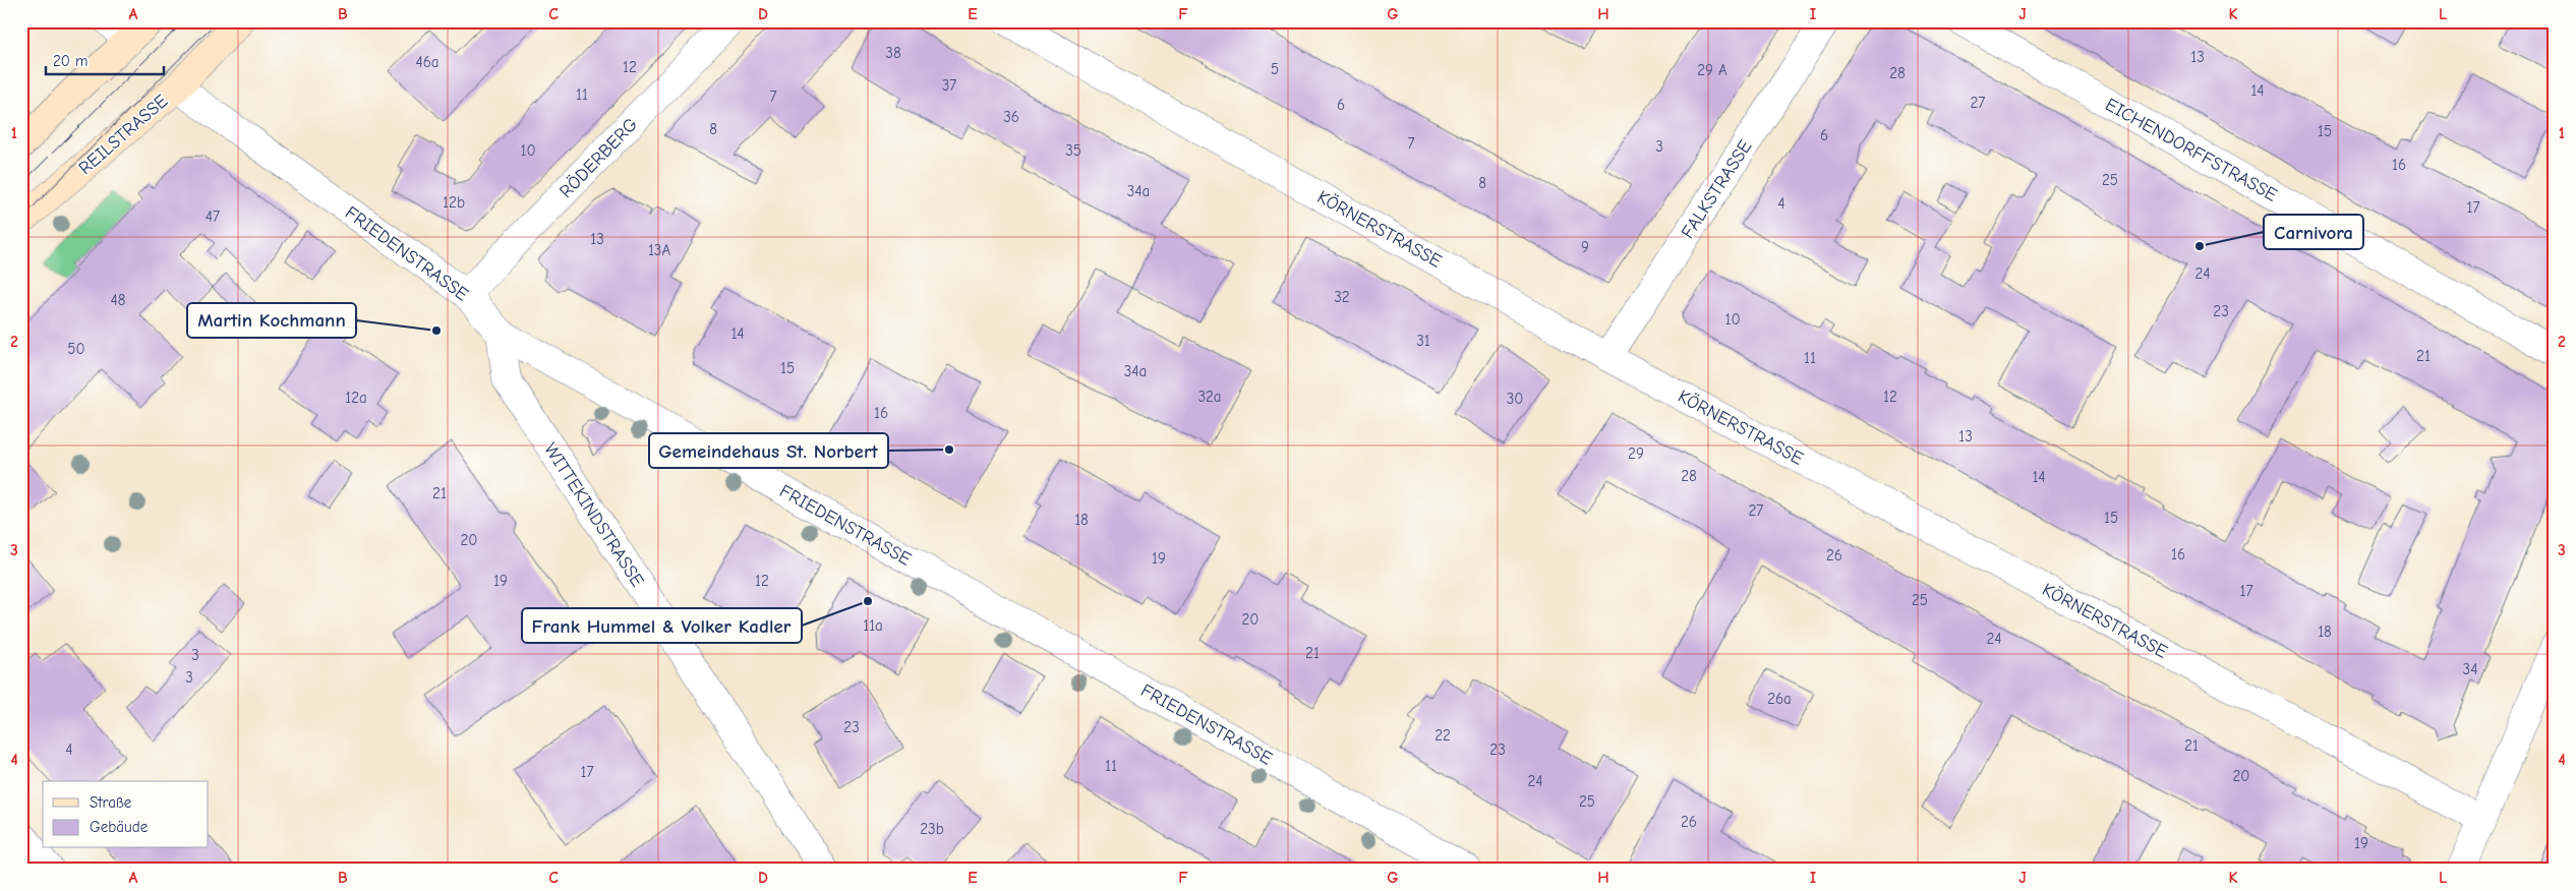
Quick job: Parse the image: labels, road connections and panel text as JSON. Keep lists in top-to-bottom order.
{
  "streets": {
    "street": [
      "REILSTRASSE",
      "EICHENDORFFSTRASSE",
      "RÖDERBERG",
      "FALKSTRASSE",
      "KÖRNERSTRASSE",
      "FRIEDENSTRASSE",
      "WITTEKINDSTRASSE"
    ]
  },
  "crossings": [
    ["REILSTRASSE", "FRIEDENSTRASSE"],
    ["RÖDERBERG", "FRIEDENSTRASSE"],
    ["FALKSTRASSE", "KÖRNERSTRASSE"],
    ["FRIEDENSTRASSE", "WITTEKINDSTRASSE"]
  ],
  "places": [
    "Carnivora",
    "Martin Kochmann",
    "Gemeindehaus St. Norbert",
    "Frank Hummel & Volker Kadler"
  ],
  "house_numbers": [
    "38",
    "13",
    "46a",
    "12",
    "5",
    "29 A",
    "28",
    "37",
    "14",
    "11",
    "7",
    "27",
    "6",
    "36",
    "8",
    "15",
    "6",
    "7",
    "3",
    "10",
    "35",
    "16",
    "25",
    "8",
    "34a",
    "12b",
    "4",
    "17",
    "47",
    "13",
    "9",
    "13A",
    "24",
    "32",
    "48",
    "23",
    "10",
    "14",
    "31",
    "50",
    "21",
    "11",
    "15",
    "34a",
    "32a",
    "12",
    "12a",
    "30",
    "16",
    "13",
    "29",
    "28",
    "14",
    "21",
    "27",
    "15",
    "18",
    "20",
    "16",
    "26",
    "19",
    "19",
    "12",
    "17",
    "25",
    "20",
    "11a",
    "18",
    "24",
    "21",
    "3",
    "34",
    "3",
    "26a",
    "23",
    "22",
    "21",
    "4",
    "23",
    "11",
    "17",
    "20",
    "24",
    "25",
    "26",
    "23b",
    "19"
  ],
  "legend": ["Straße", "Gebäude"],
  "scale_bar": "20 m",
  "grid": {
    "columns": [
      "A",
      "B",
      "C",
      "D",
      "E",
      "F",
      "G",
      "H",
      "I",
      "J",
      "K",
      "L"
    ],
    "rows": [
      "1",
      "2",
      "3",
      "4"
    ]
  }
}
